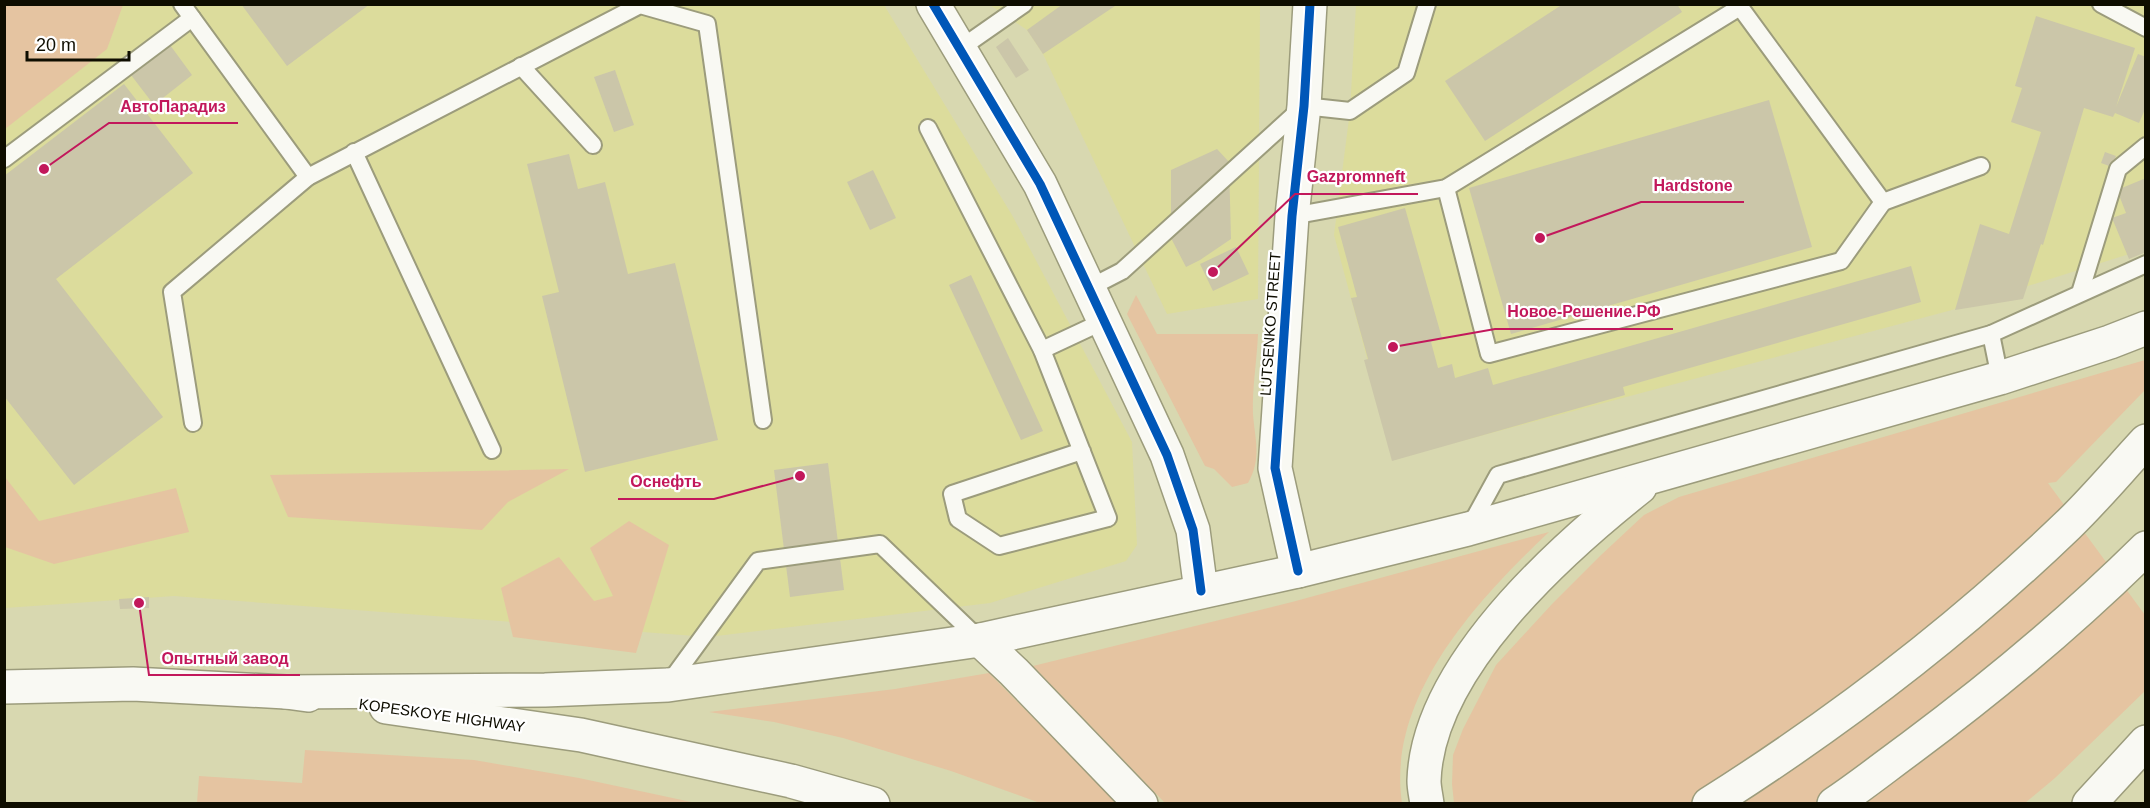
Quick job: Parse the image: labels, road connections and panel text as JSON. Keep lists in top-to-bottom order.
{
  "streets": {
    "main road": ["LUTSENKO STREET", "KOPESKOYE HIGHWAY"]
  },
  "places": [
    "АвтоПарадиз",
    "Hardstone",
    "Gazpromneft",
    "Новое-Решение.РФ",
    "Оснефть",
    "Опытный завод"
  ],
  "scale_bar": "20 m"
}
